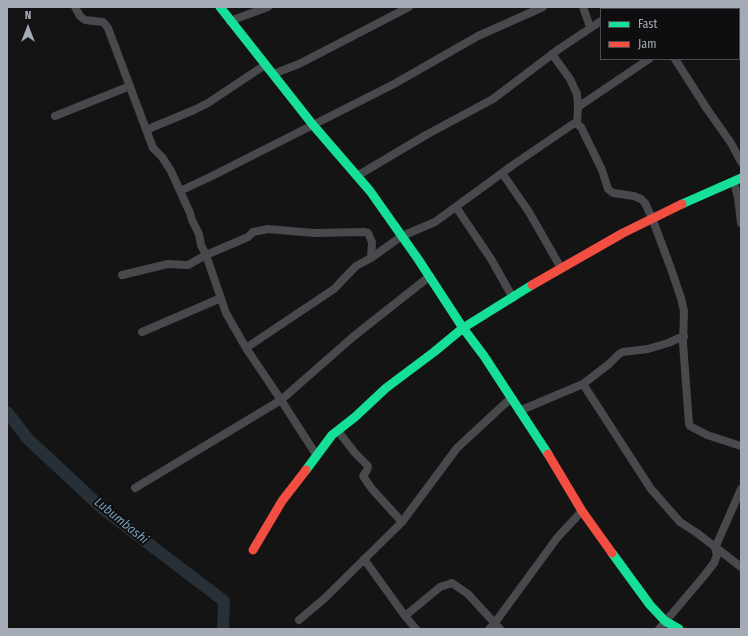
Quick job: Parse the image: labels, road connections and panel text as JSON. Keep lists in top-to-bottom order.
{
  "water": ["Lubumbashi"],
  "legend": ["Fast", "Jam"],
  "north": "top"
}
